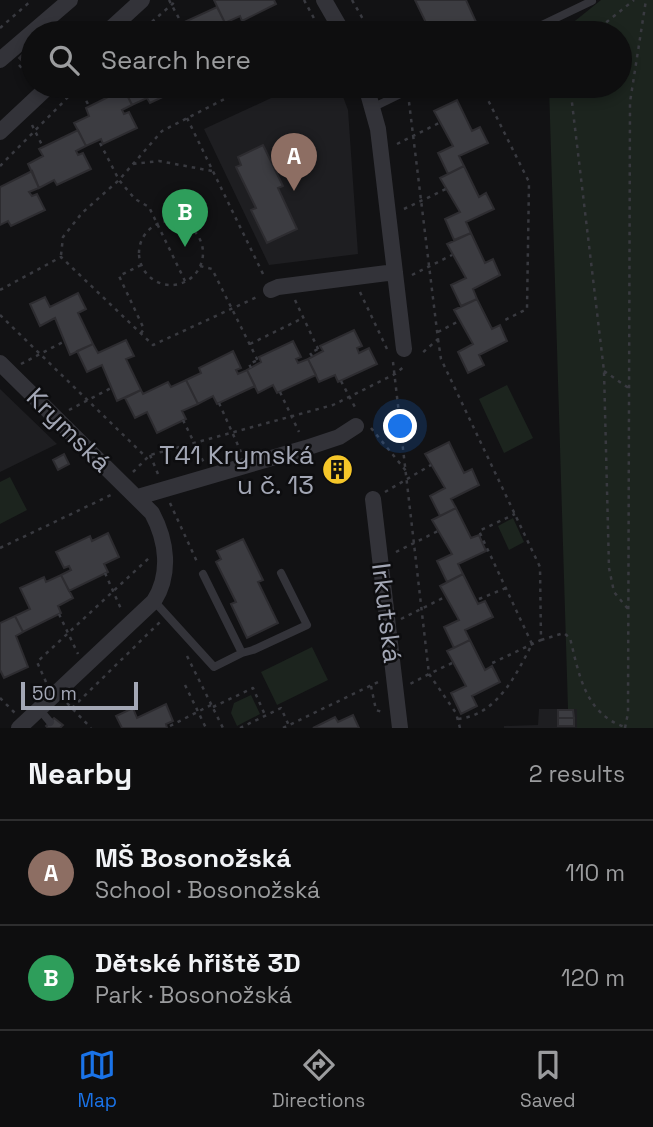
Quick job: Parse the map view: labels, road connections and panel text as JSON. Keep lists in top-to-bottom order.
{
  "streets": {
    "street": ["Krymská", "Irkutská"]
  },
  "places": {
    "building": ["T41 Krymská u č. 13"]
  },
  "scale_bar": "50 m",
  "page": {
    "search": "Search here",
    "pins": ["A", "B"],
    "scale": "50 m",
    "heading": ["Nearby", "2 results"],
    "list": [
      {
        "mark": "A",
        "name": "MŠ Bosonožská",
        "note": "School · Bosonožská",
        "value": "110 m"
      },
      {
        "mark": "B",
        "name": "Dětské hřiště 3D",
        "note": "Park · Bosonožská",
        "value": "120 m"
      }
    ],
    "nav": ["Map", "Directions", "Saved"]
  }
}
